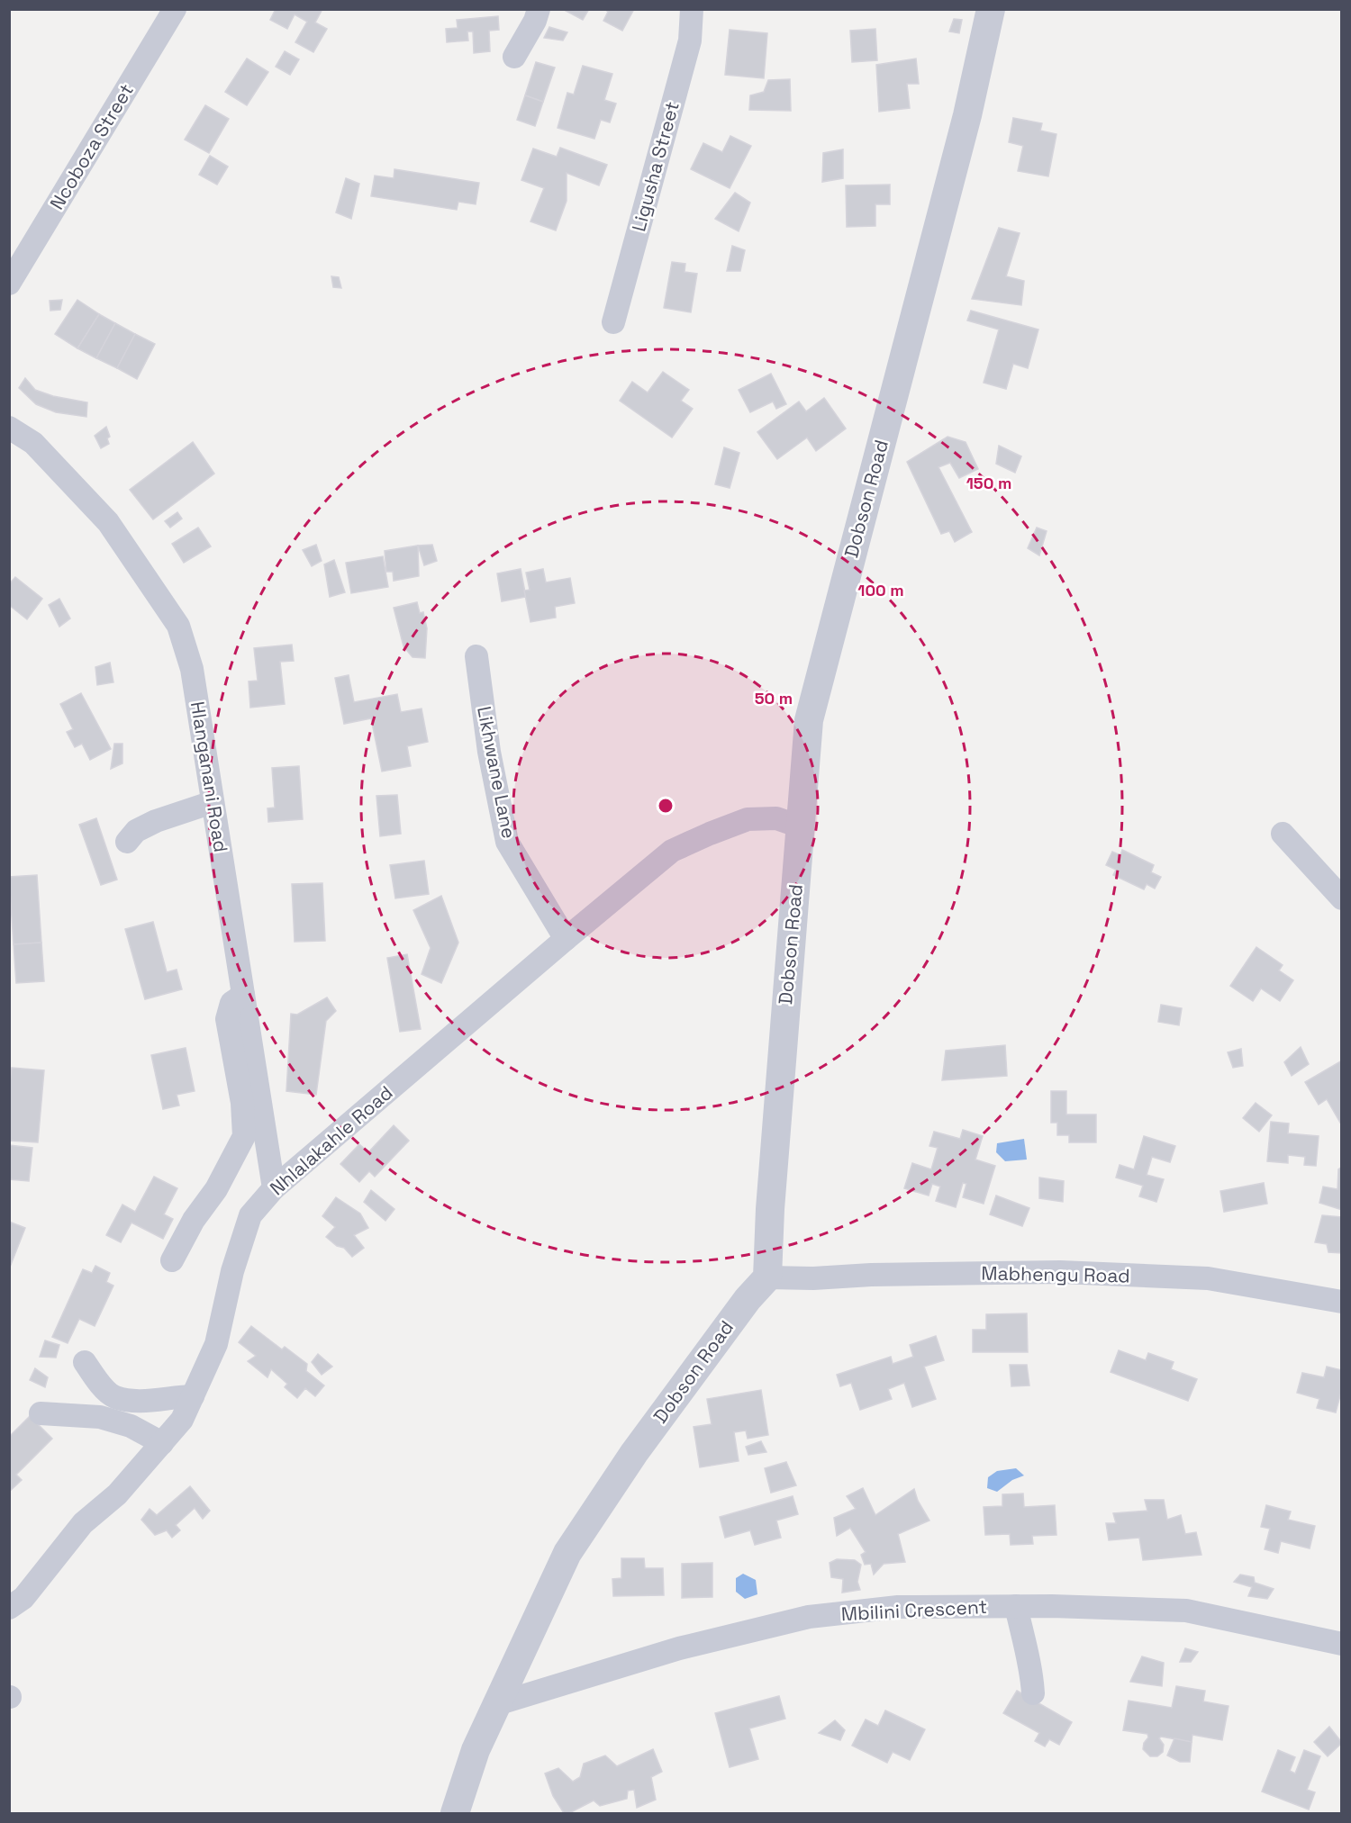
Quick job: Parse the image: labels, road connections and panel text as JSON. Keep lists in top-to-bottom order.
{
  "streets": {
    "street": [
      "Ncoboza Street",
      "Ligusha Street",
      "Dobson Road",
      "Likhwane Lane",
      "Hlanganani Road",
      "Nhlalakahle Road",
      "Mabhengu Road",
      "Mbilini Crescent"
    ]
  },
  "crossings": [
    ["Dobson Road", "Nhlalakahle Road"],
    ["Dobson Road", "Mabhengu Road"],
    ["Dobson Road", "Mbilini Crescent"],
    ["Likhwane Lane", "Nhlalakahle Road"],
    ["Hlanganani Road", "Nhlalakahle Road"]
  ],
  "rings": ["150 m", "100 m", "50 m"]
}
